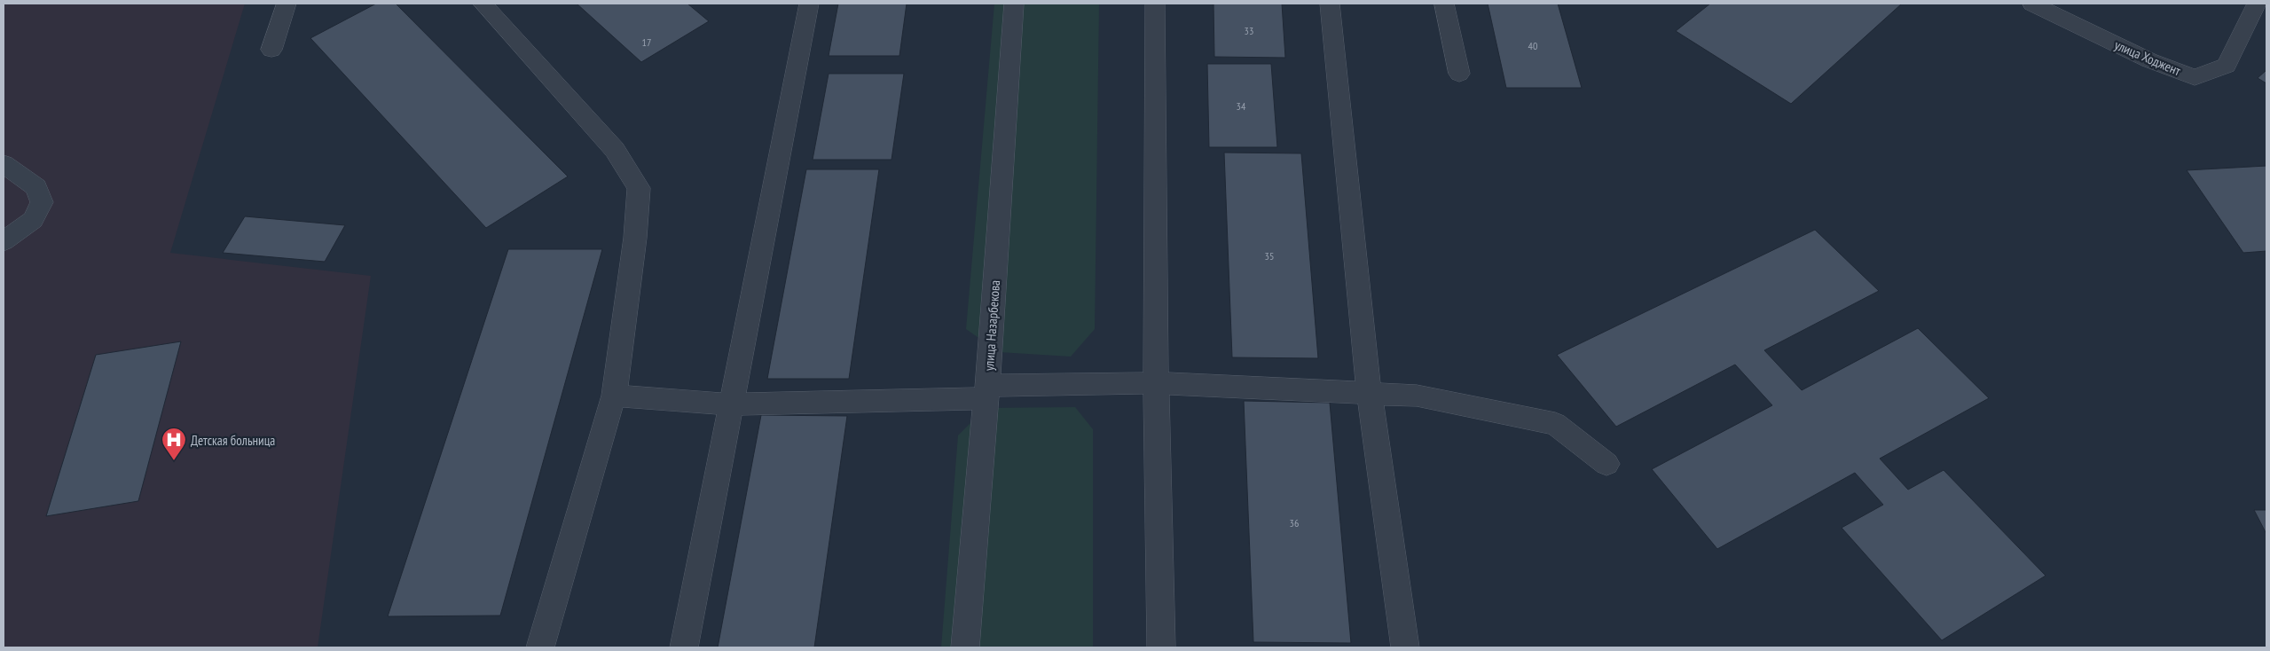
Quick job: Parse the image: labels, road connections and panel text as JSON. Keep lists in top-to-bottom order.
{
  "streets": {
    "street": ["улица Ходжент", "улица Назарбекова"]
  },
  "places": {
    "hospital": ["Детская больница"]
  },
  "house_numbers": [
    "33",
    "17",
    "40",
    "34",
    "35",
    "36"
  ]
}
